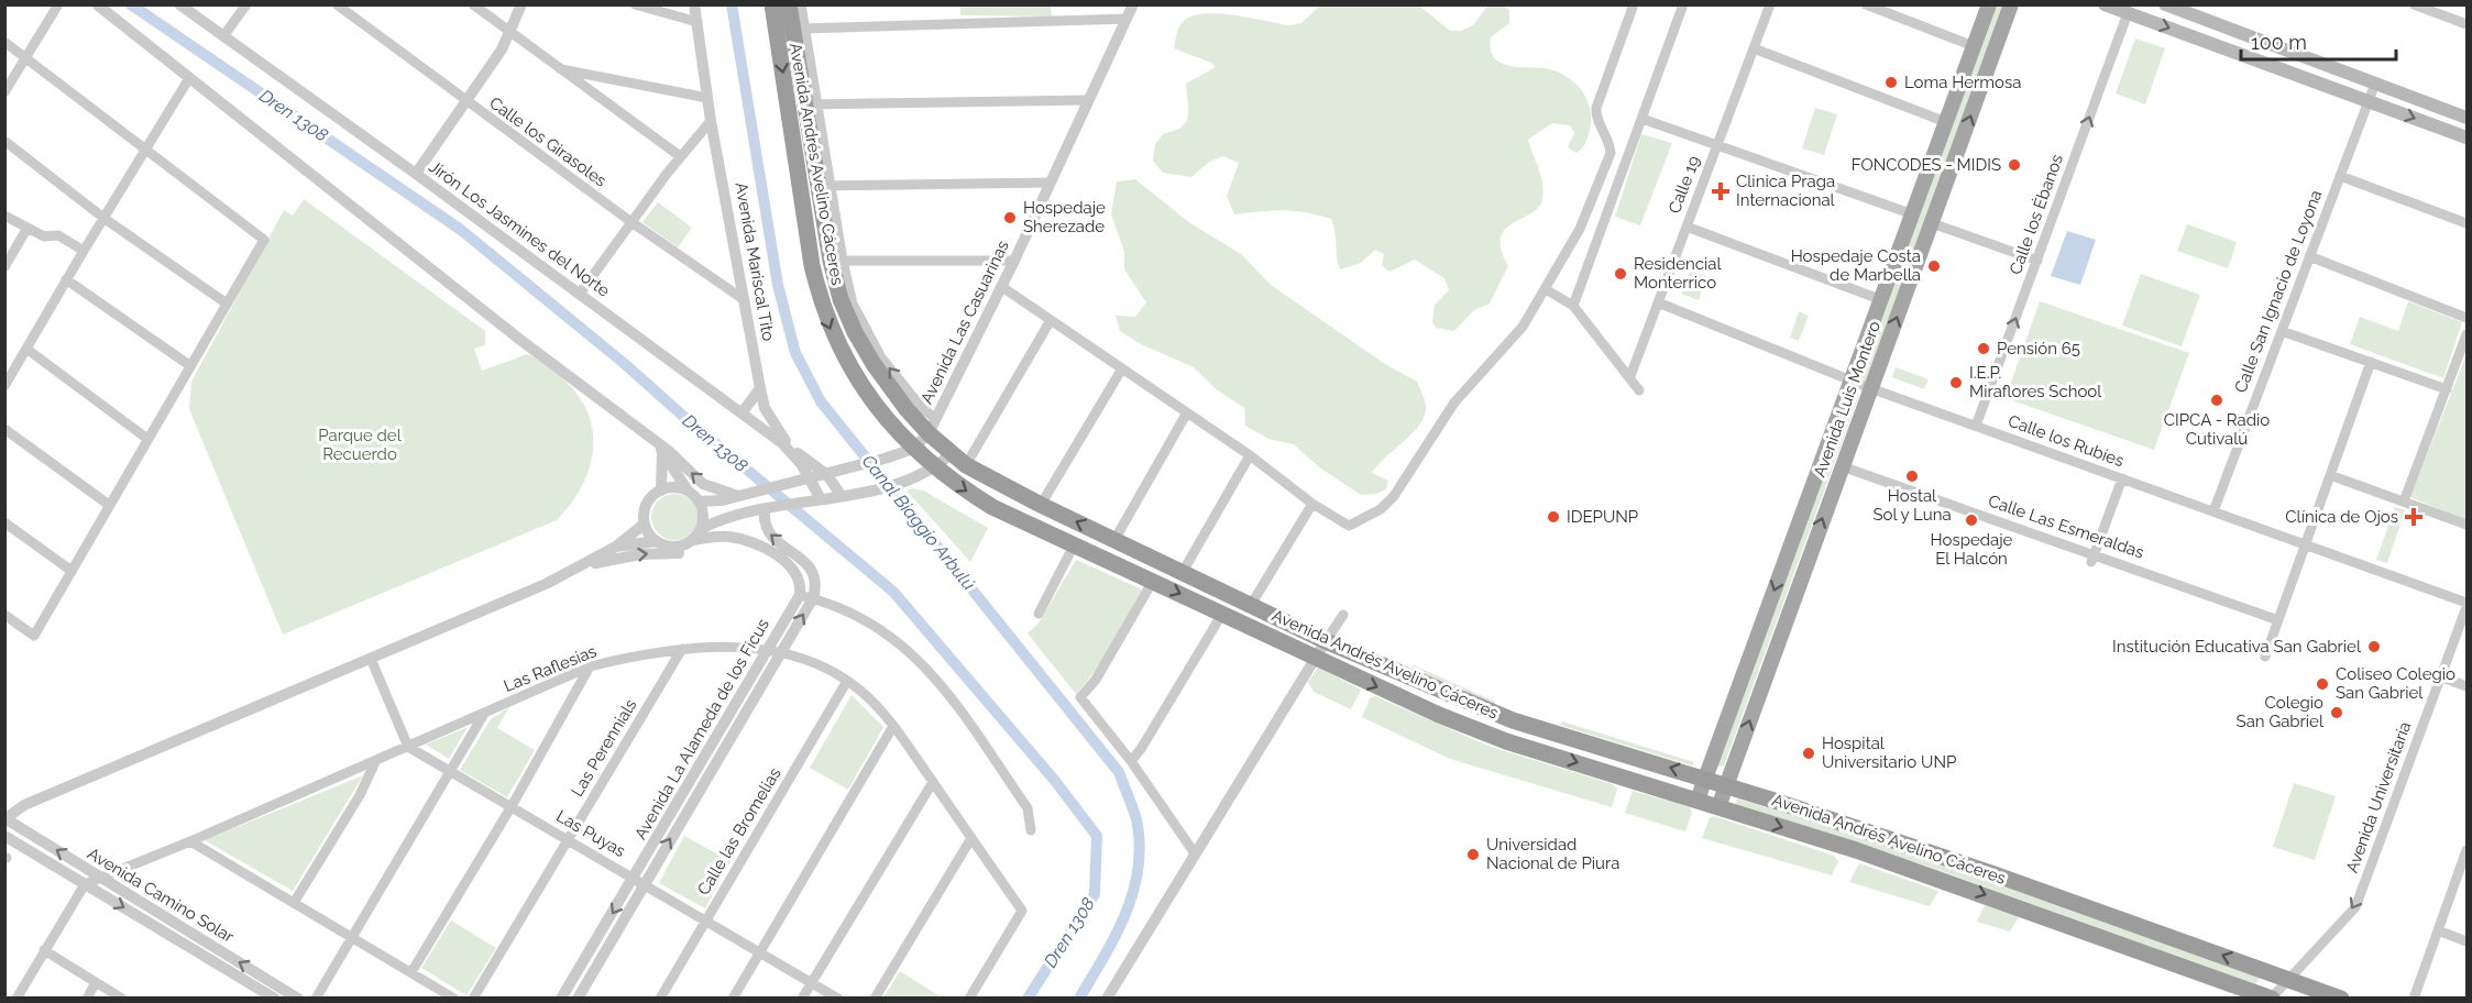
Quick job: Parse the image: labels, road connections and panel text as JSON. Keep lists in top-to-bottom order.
{
  "streets": {
    "highway": ["Avenida Andrés Avelino Cáceres"],
    "main road": ["Avenida Luis Montero"],
    "street": [
      "Calle los Girasoles",
      "Calle 19",
      "Calle los Ébanos",
      "Jirón Los Jasmines del Norte",
      "Avenida Mariscal Tito",
      "Calle San Ignacio de Loyona",
      "Avenida Las Casuarinas",
      "Calle los Rubíes",
      "Calle Las Esmeraldas",
      "Las Raflesias",
      "Avenida La Alameda de los Ficus",
      "Las Perennials",
      "Avenida Universitaría",
      "Calle las Bromelias",
      "Las Puyas",
      "Avenida Camino Solar"
    ]
  },
  "crossings": [
    ["Calle los Girasoles", "Avenida Mariscal Tito"],
    ["Avenida Andrés Avelino Cáceres", "Avenida Las Casuarinas"],
    ["Avenida Andrés Avelino Cáceres", "Avenida Luis Montero"],
    ["Avenida Andrés Avelino Cáceres", "Avenida Universitaría"],
    ["Calle 19", "Calle los Rubíes"],
    ["Calle los Ébanos", "Calle los Rubíes"],
    ["Jirón Los Jasmines del Norte", "Avenida Las Casuarinas"],
    ["Avenida Mariscal Tito", "Avenida Las Casuarinas"],
    ["Calle San Ignacio de Loyona", "Calle los Rubíes"],
    ["Avenida Luis Montero", "Calle los Rubíes"],
    ["Avenida Luis Montero", "Calle Las Esmeraldas"],
    ["Calle los Rubíes", "Avenida Universitaría"],
    ["Las Raflesias", "Avenida La Alameda de los Ficus"],
    ["Las Raflesias", "Las Perennials"],
    ["Las Raflesias", "Calle las Bromelias"],
    ["Las Raflesias", "Las Puyas"],
    ["Las Raflesias", "Avenida Camino Solar"],
    ["Avenida La Alameda de los Ficus", "Las Puyas"],
    ["Las Perennials", "Las Puyas"],
    ["Calle las Bromelias", "Las Puyas"]
  ],
  "one_way": ["Calle los Ébanos"],
  "water": ["Dren 1308", "Canal Biaggio Arbulú"],
  "parks": ["Parque del Recuerdo"],
  "places": {
    "other": [
      "Loma Hermosa",
      "FONCODES - MIDIS",
      "Hospedaje Sherezade",
      "Hospedaje Costa de Marbella",
      "Residencial Monterrico",
      "Pensión 65",
      "I.E.P. Miraflores School",
      "CIPCA - Radio Cutivalú",
      "Hostal Sol y Luna",
      "IDEPUNP",
      "Hospedaje El Halcón",
      "Institución Educativa San Gabriel",
      "Coliseo Colegio San Gabriel",
      "Colegio San Gabriel",
      "Hospital Universitario UNP",
      "Universidad Nacional de Piura"
    ],
    "health": ["Clinica Praga Internacional", "Clínica de Ojos"]
  },
  "scale_bar": "100 m"
}
